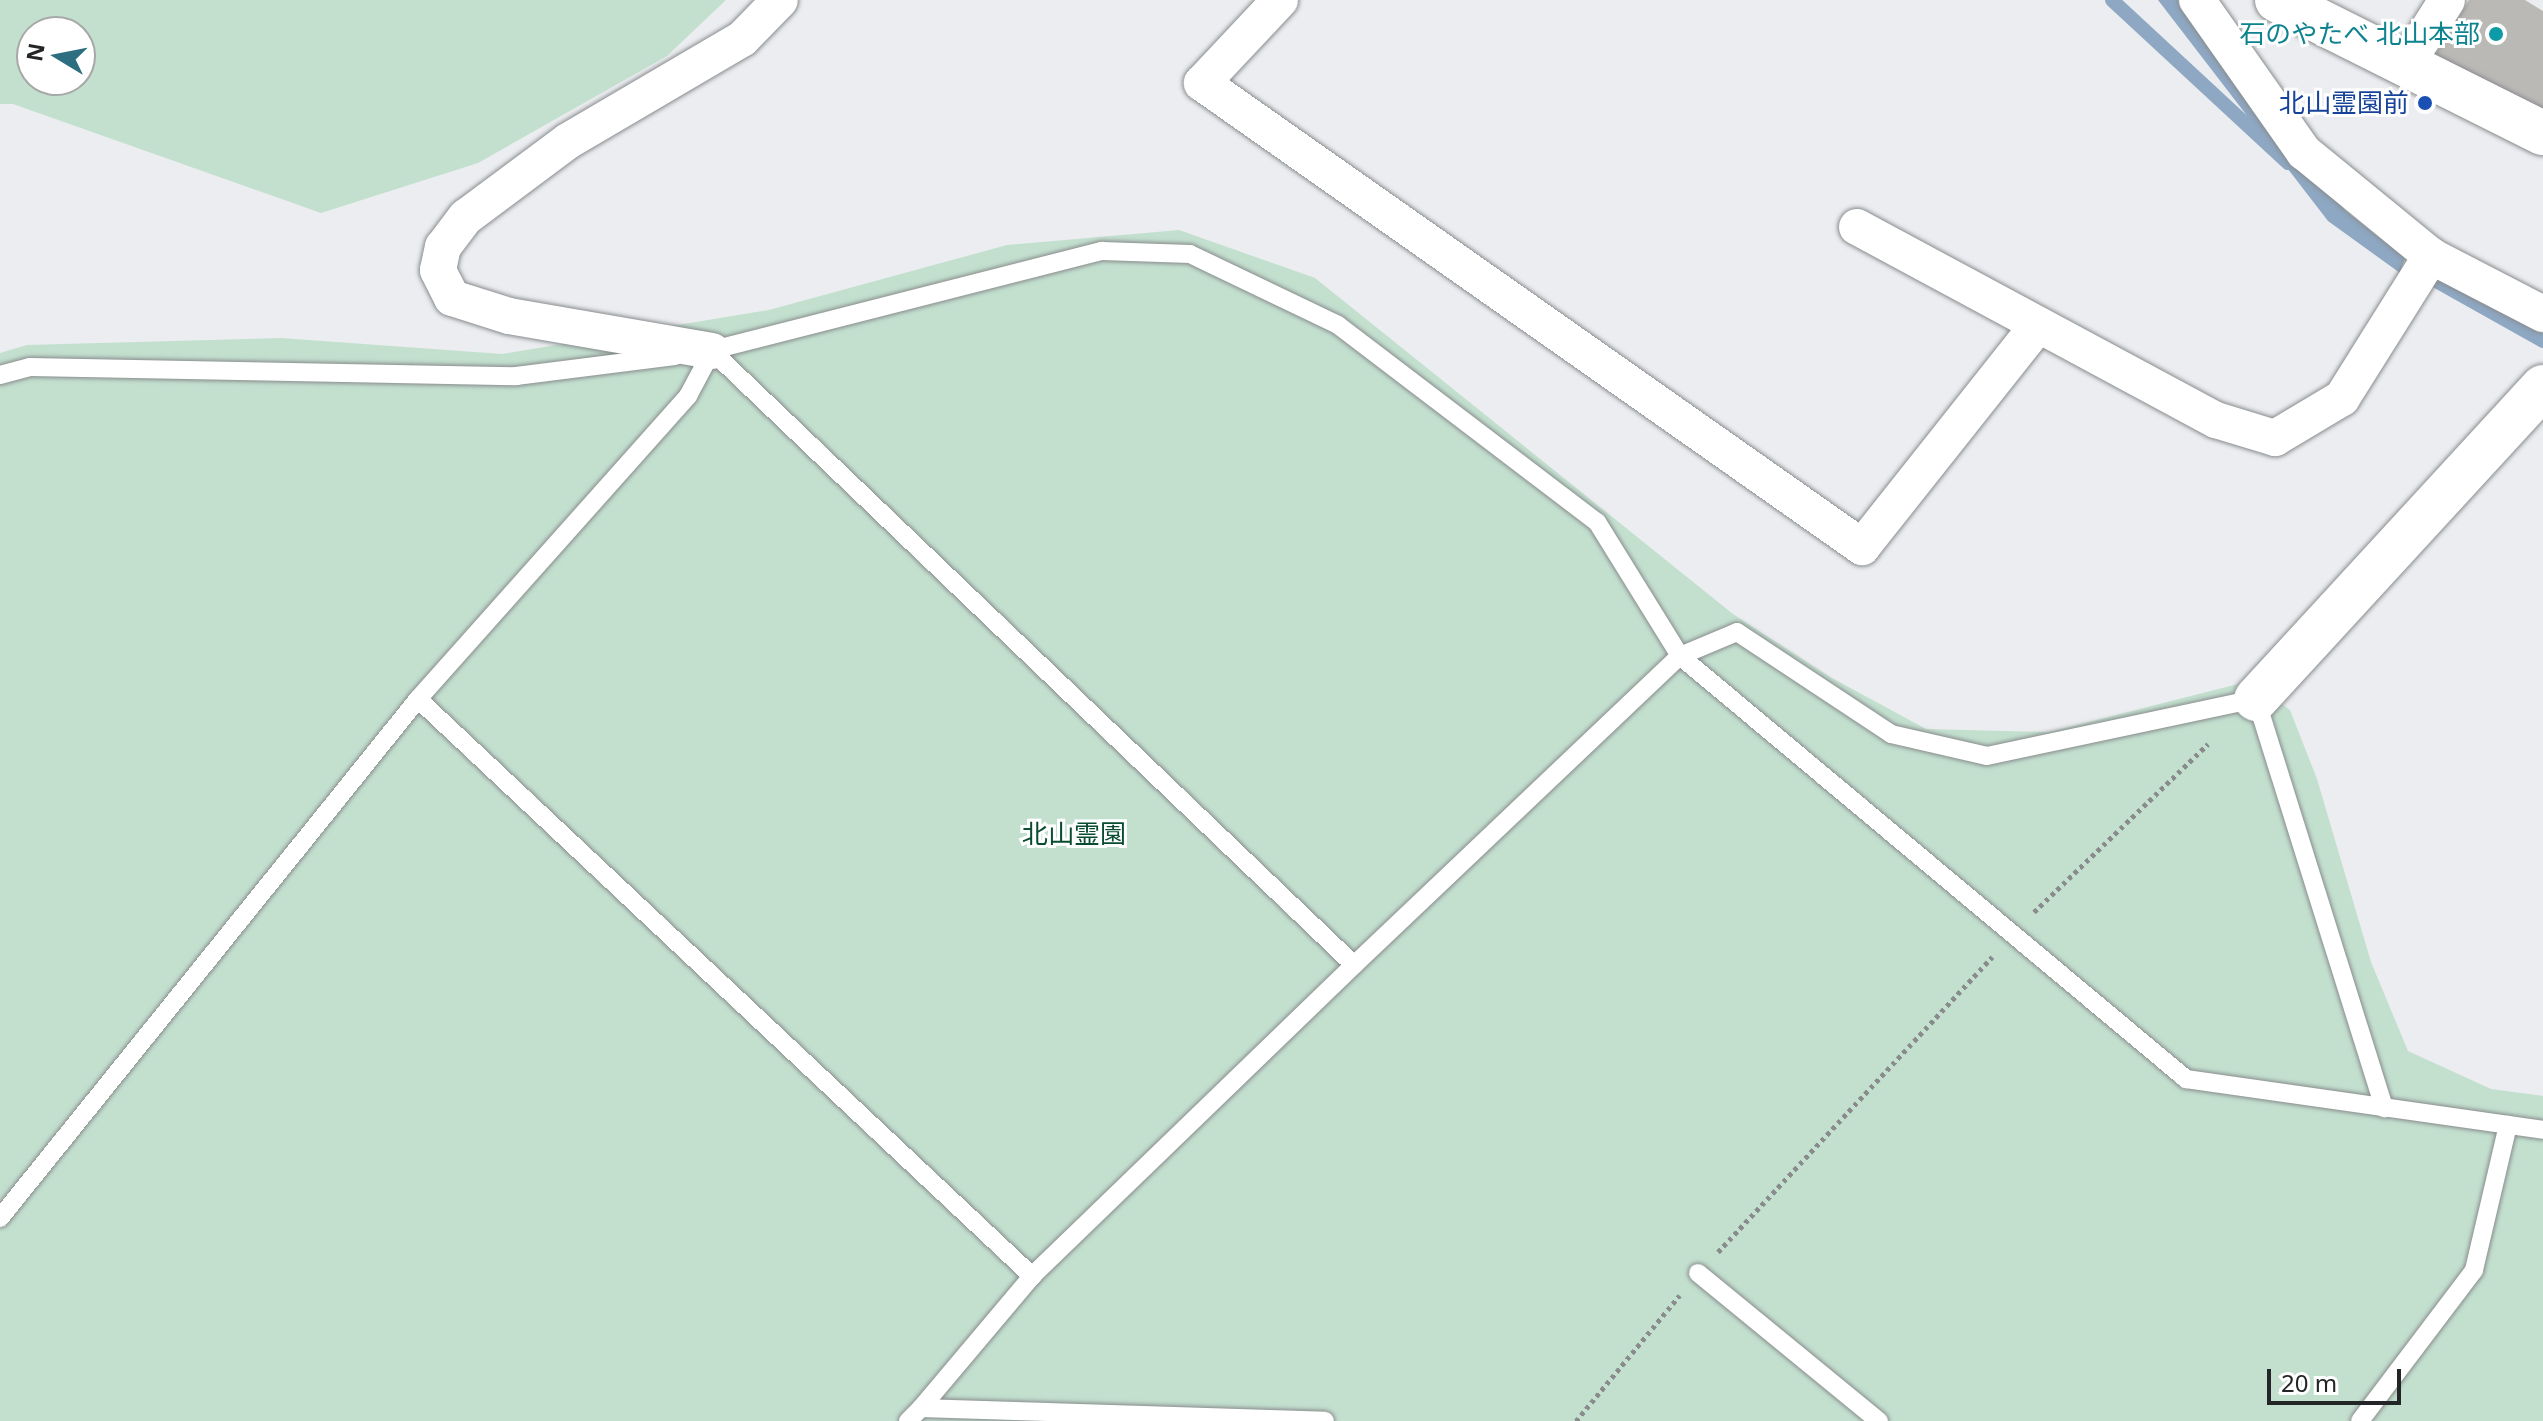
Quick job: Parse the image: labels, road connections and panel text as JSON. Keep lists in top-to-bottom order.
{
  "parks": ["北山霊園"],
  "places": ["石のやたべ 北山本部", "北山霊園前"],
  "scale_bar": "20 m",
  "north": "left"
}
